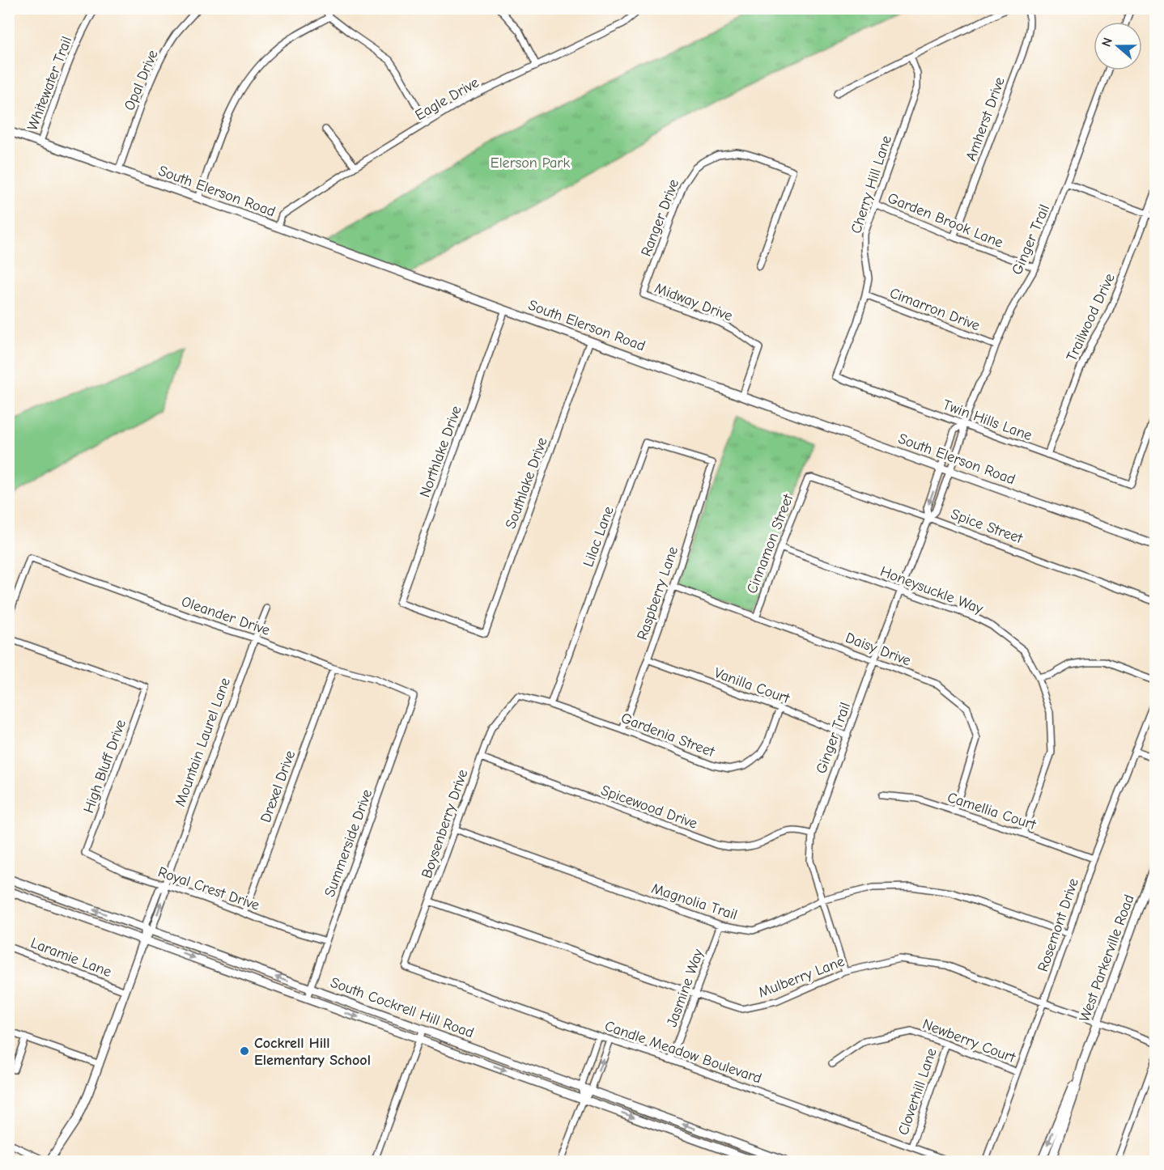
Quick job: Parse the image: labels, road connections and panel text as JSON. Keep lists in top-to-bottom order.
{
  "streets": {
    "main road": [
      "South Elerson Road",
      "Mountain Laurel Lane",
      "West Parkerville Road",
      "South Cockrell Hill Road"
    ],
    "street": [
      "Opal Drive",
      "Whitewater Trail",
      "Eagle Drive",
      "Amherst Drive",
      "Cherry Hill Lane",
      "Ranger Drive",
      "Garden Brook Lane",
      "Ginger Trail",
      "Midway Drive",
      "Cimarron Drive",
      "Trailwood Drive",
      "Twin Hills Lane",
      "Northlake Drive",
      "Southlake Drive",
      "Spice Street",
      "Lilac Lane",
      "Cinnamon Street",
      "Honeysuckle Way",
      "Raspberry Lane",
      "Oleander Drive",
      "Daisy Drive",
      "Vanilla Court",
      "Gardenia Street",
      "High Bluff Drive",
      "Drexel Drive",
      "Spicewood Drive",
      "Camellia Court",
      "Boysenberry Drive",
      "Summerside Drive",
      "Royal Crest Drive",
      "Magnolia Trail",
      "Rosemont Drive",
      "Laramie Lane",
      "Mulberry Lane",
      "Jasmine Way",
      "Newberry Court",
      "Candle Meadow Boulevard",
      "Cloverhill Lane"
    ]
  },
  "crossings": [
    ["Opal Drive", "South Elerson Road"],
    ["Whitewater Trail", "South Elerson Road"],
    ["Eagle Drive", "South Elerson Road"],
    ["Amherst Drive", "Garden Brook Lane"],
    ["Cherry Hill Lane", "Garden Brook Lane"],
    ["Cherry Hill Lane", "Cimarron Drive"],
    ["Cherry Hill Lane", "Twin Hills Lane"],
    ["South Elerson Road", "Ginger Trail"],
    ["South Elerson Road", "Midway Drive"],
    ["South Elerson Road", "Northlake Drive"],
    ["South Elerson Road", "Southlake Drive"],
    ["Ranger Drive", "Midway Drive"],
    ["Garden Brook Lane", "Ginger Trail"],
    ["Ginger Trail", "Cimarron Drive"],
    ["Ginger Trail", "Twin Hills Lane"],
    ["Ginger Trail", "Spice Street"],
    ["Ginger Trail", "Honeysuckle Way"],
    ["Ginger Trail", "Daisy Drive"],
    ["Ginger Trail", "Vanilla Court"],
    ["Ginger Trail", "Spicewood Drive"],
    ["Ginger Trail", "Magnolia Trail"],
    ["Ginger Trail", "Mulberry Lane"],
    ["Trailwood Drive", "Twin Hills Lane"],
    ["Northlake Drive", "Southlake Drive"],
    ["Spice Street", "Cinnamon Street"],
    ["Lilac Lane", "Raspberry Lane"],
    ["Lilac Lane", "Gardenia Street"],
    ["Cinnamon Street", "Honeysuckle Way"],
    ["Cinnamon Street", "Daisy Drive"],
    ["Honeysuckle Way", "Camellia Court"],
    ["Raspberry Lane", "Daisy Drive"],
    ["Raspberry Lane", "Vanilla Court"],
    ["Raspberry Lane", "Gardenia Street"],
    ["Oleander Drive", "Mountain Laurel Lane"],
    ["Oleander Drive", "Drexel Drive"],
    ["Oleander Drive", "Summerside Drive"],
    ["Daisy Drive", "Camellia Court"],
    ["Vanilla Court", "Gardenia Street"],
    ["Gardenia Street", "Boysenberry Drive"],
    ["Mountain Laurel Lane", "Royal Crest Drive"],
    ["Mountain Laurel Lane", "Laramie Lane"],
    ["Mountain Laurel Lane", "South Cockrell Hill Road"],
    ["High Bluff Drive", "Royal Crest Drive"],
    ["Drexel Drive", "Royal Crest Drive"],
    ["Spicewood Drive", "Boysenberry Drive"],
    ["Camellia Court", "Rosemont Drive"],
    ["Boysenberry Drive", "Magnolia Trail"],
    ["Boysenberry Drive", "Mulberry Lane"],
    ["Boysenberry Drive", "Candle Meadow Boulevard"],
    ["Summerside Drive", "Royal Crest Drive"],
    ["Summerside Drive", "South Cockrell Hill Road"],
    ["Magnolia Trail", "Rosemont Drive"],
    ["Magnolia Trail", "Jasmine Way"],
    ["Rosemont Drive", "Mulberry Lane"],
    ["Rosemont Drive", "Newberry Court"],
    ["West Parkerville Road", "Mulberry Lane"],
    ["Mulberry Lane", "Jasmine Way"],
    ["Jasmine Way", "Candle Meadow Boulevard"],
    ["Newberry Court", "Cloverhill Lane"],
    ["Candle Meadow Boulevard", "Cloverhill Lane"]
  ],
  "parks": ["Elerson Park"],
  "places": ["Cockrell Hill Elementary School"],
  "north": "left"
}
